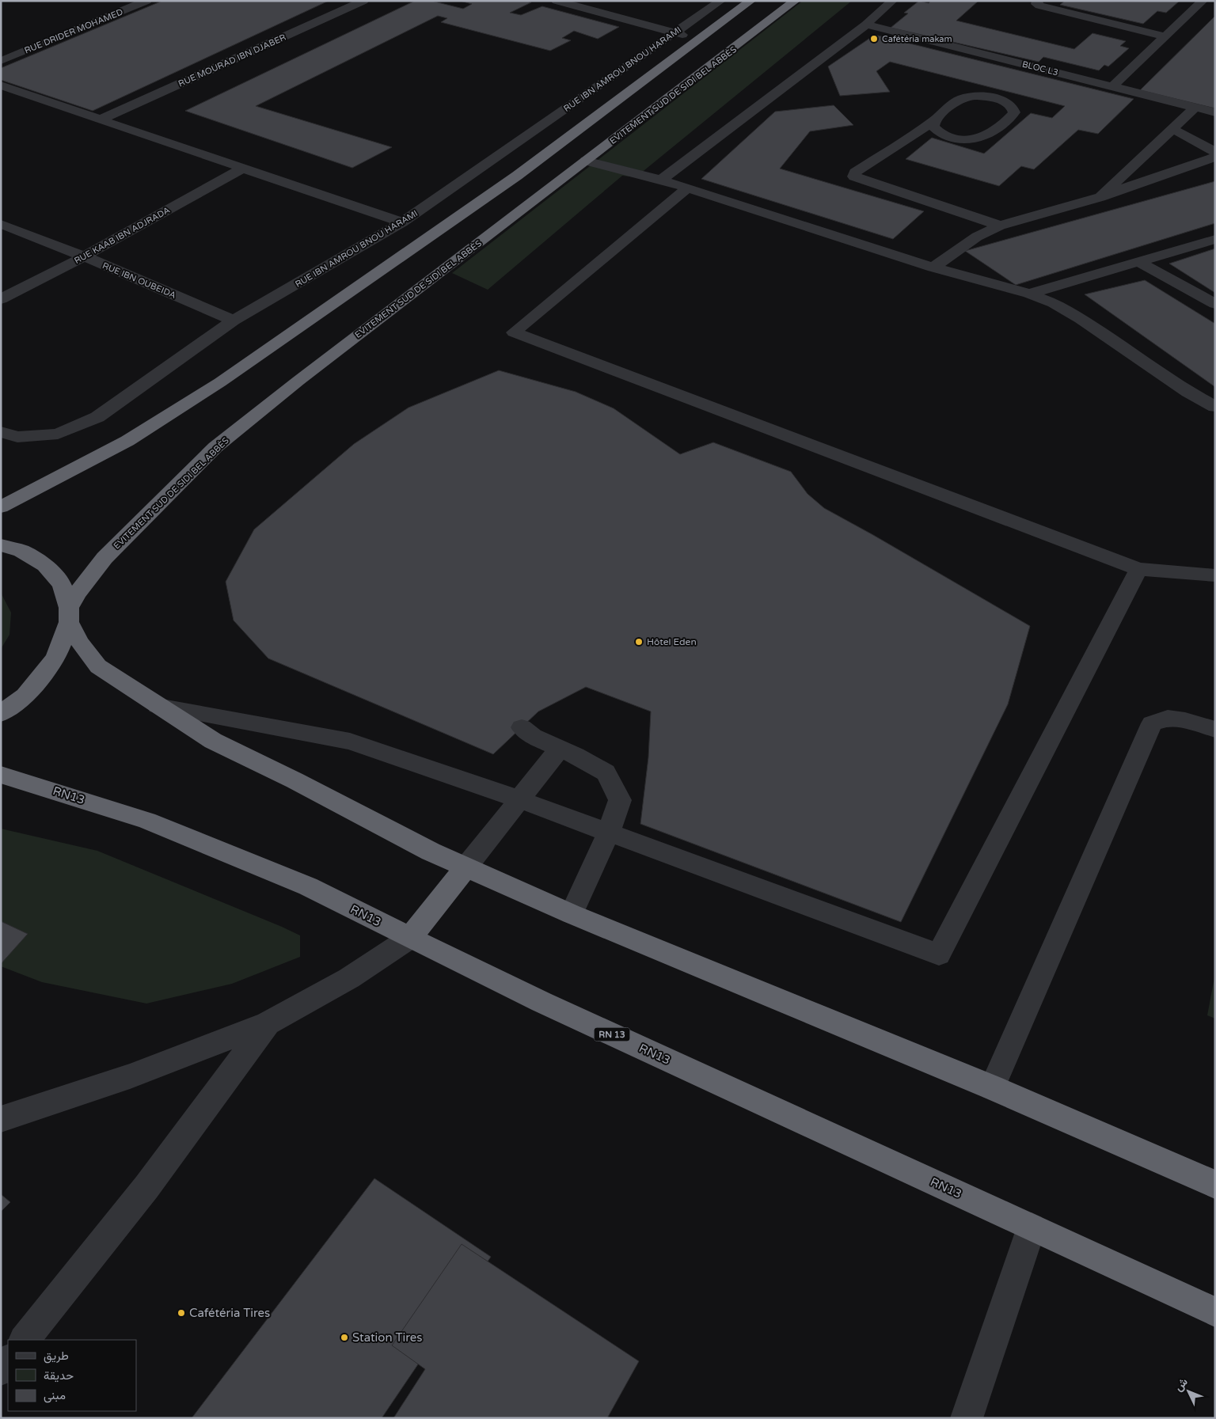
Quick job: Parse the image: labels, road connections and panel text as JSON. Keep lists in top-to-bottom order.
{
  "streets": {
    "highway": ["EVITEMENT SUD DE SIDI BEL ABBÈS", "RN13", "RN 13"],
    "street": [
      "RUE DRIDER MOHAMED",
      "RUE MOURAD IBN DJABER",
      "BLOC L3",
      "RUE IBN AMROU BNOU HARAMI",
      "RUE KAAB IBN ADJRADA",
      "RUE IBN OUBEIDA"
    ]
  },
  "crossings": [
    ["RUE IBN AMROU BNOU HARAMI", "RUE IBN OUBEIDA"],
    ["RUE KAAB IBN ADJRADA", "RUE IBN OUBEIDA"]
  ],
  "places": [
    "Cafétéria makam",
    "Hôtel Eden",
    "Cafétéria Tires",
    "Station Tires"
  ],
  "legend": ["طريق", "حديقة", "مبنى"],
  "north": "top left"
}
